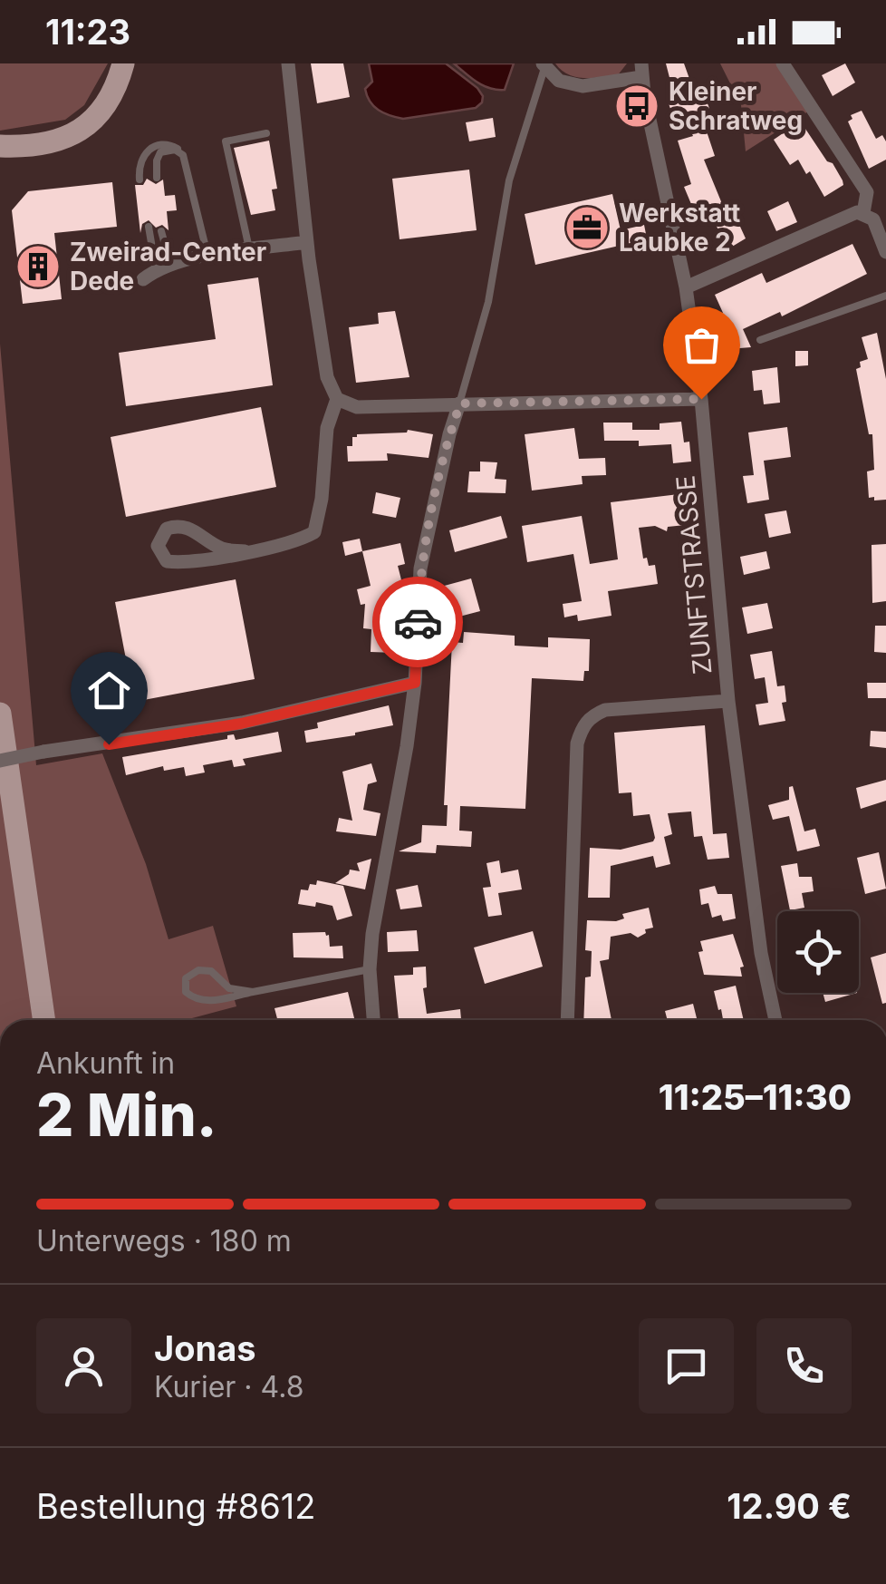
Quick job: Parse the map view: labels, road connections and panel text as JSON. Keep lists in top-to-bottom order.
{
  "streets": {
    "street": ["ZUNFTSTRASSE"]
  },
  "places": {
    "bus stop": ["Kleiner Schratweg"],
    "office": ["Werkstatt Laubke 2"],
    "building": ["Zweirad-Center Dede"]
  },
  "page": {
    "status": "11:23",
    "heading": ["2 Min.", "Ankunft in", "11:25–11:30"],
    "panel": [
      "Jonas",
      "Kurier · 4.8",
      "Bestellung #8612",
      "12.90 €"
    ],
    "bar": "Unterwegs · 180 m"
  }
}
